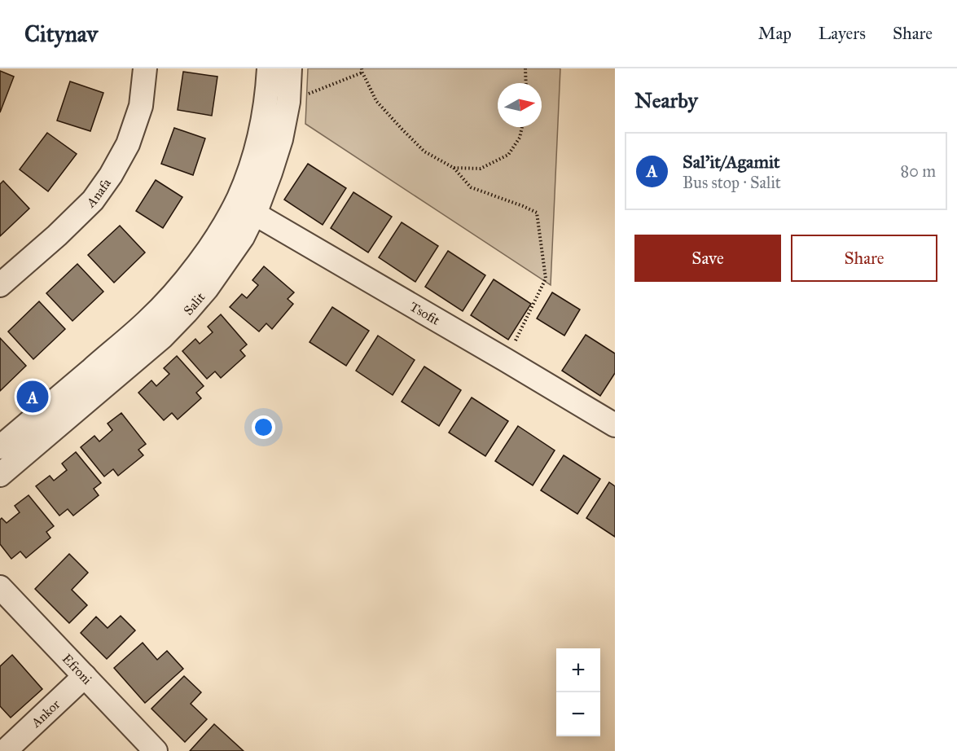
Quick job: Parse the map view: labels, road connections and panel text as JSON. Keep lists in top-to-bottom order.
{
  "streets": {
    "street": [
      "Anafa",
      "Salit",
      "Tsofit",
      "Efroni",
      "Ankor"
    ]
  },
  "crossings": [
    ["Salit", "Tsofit"],
    ["Efroni", "Ankor"]
  ],
  "north": "right",
  "page": {
    "header": "Citynav",
    "nav": ["Map", "Layers", "Share"],
    "heading": "Nearby",
    "list": [
      {
        "mark": "A",
        "name": "Sal'it/Agamit",
        "note": "Bus stop · Salit",
        "value": "80 m"
      }
    ],
    "buttons": ["Save", "Share"],
    "pins": "A",
    "map_buttons": ["+", "−"]
  }
}
